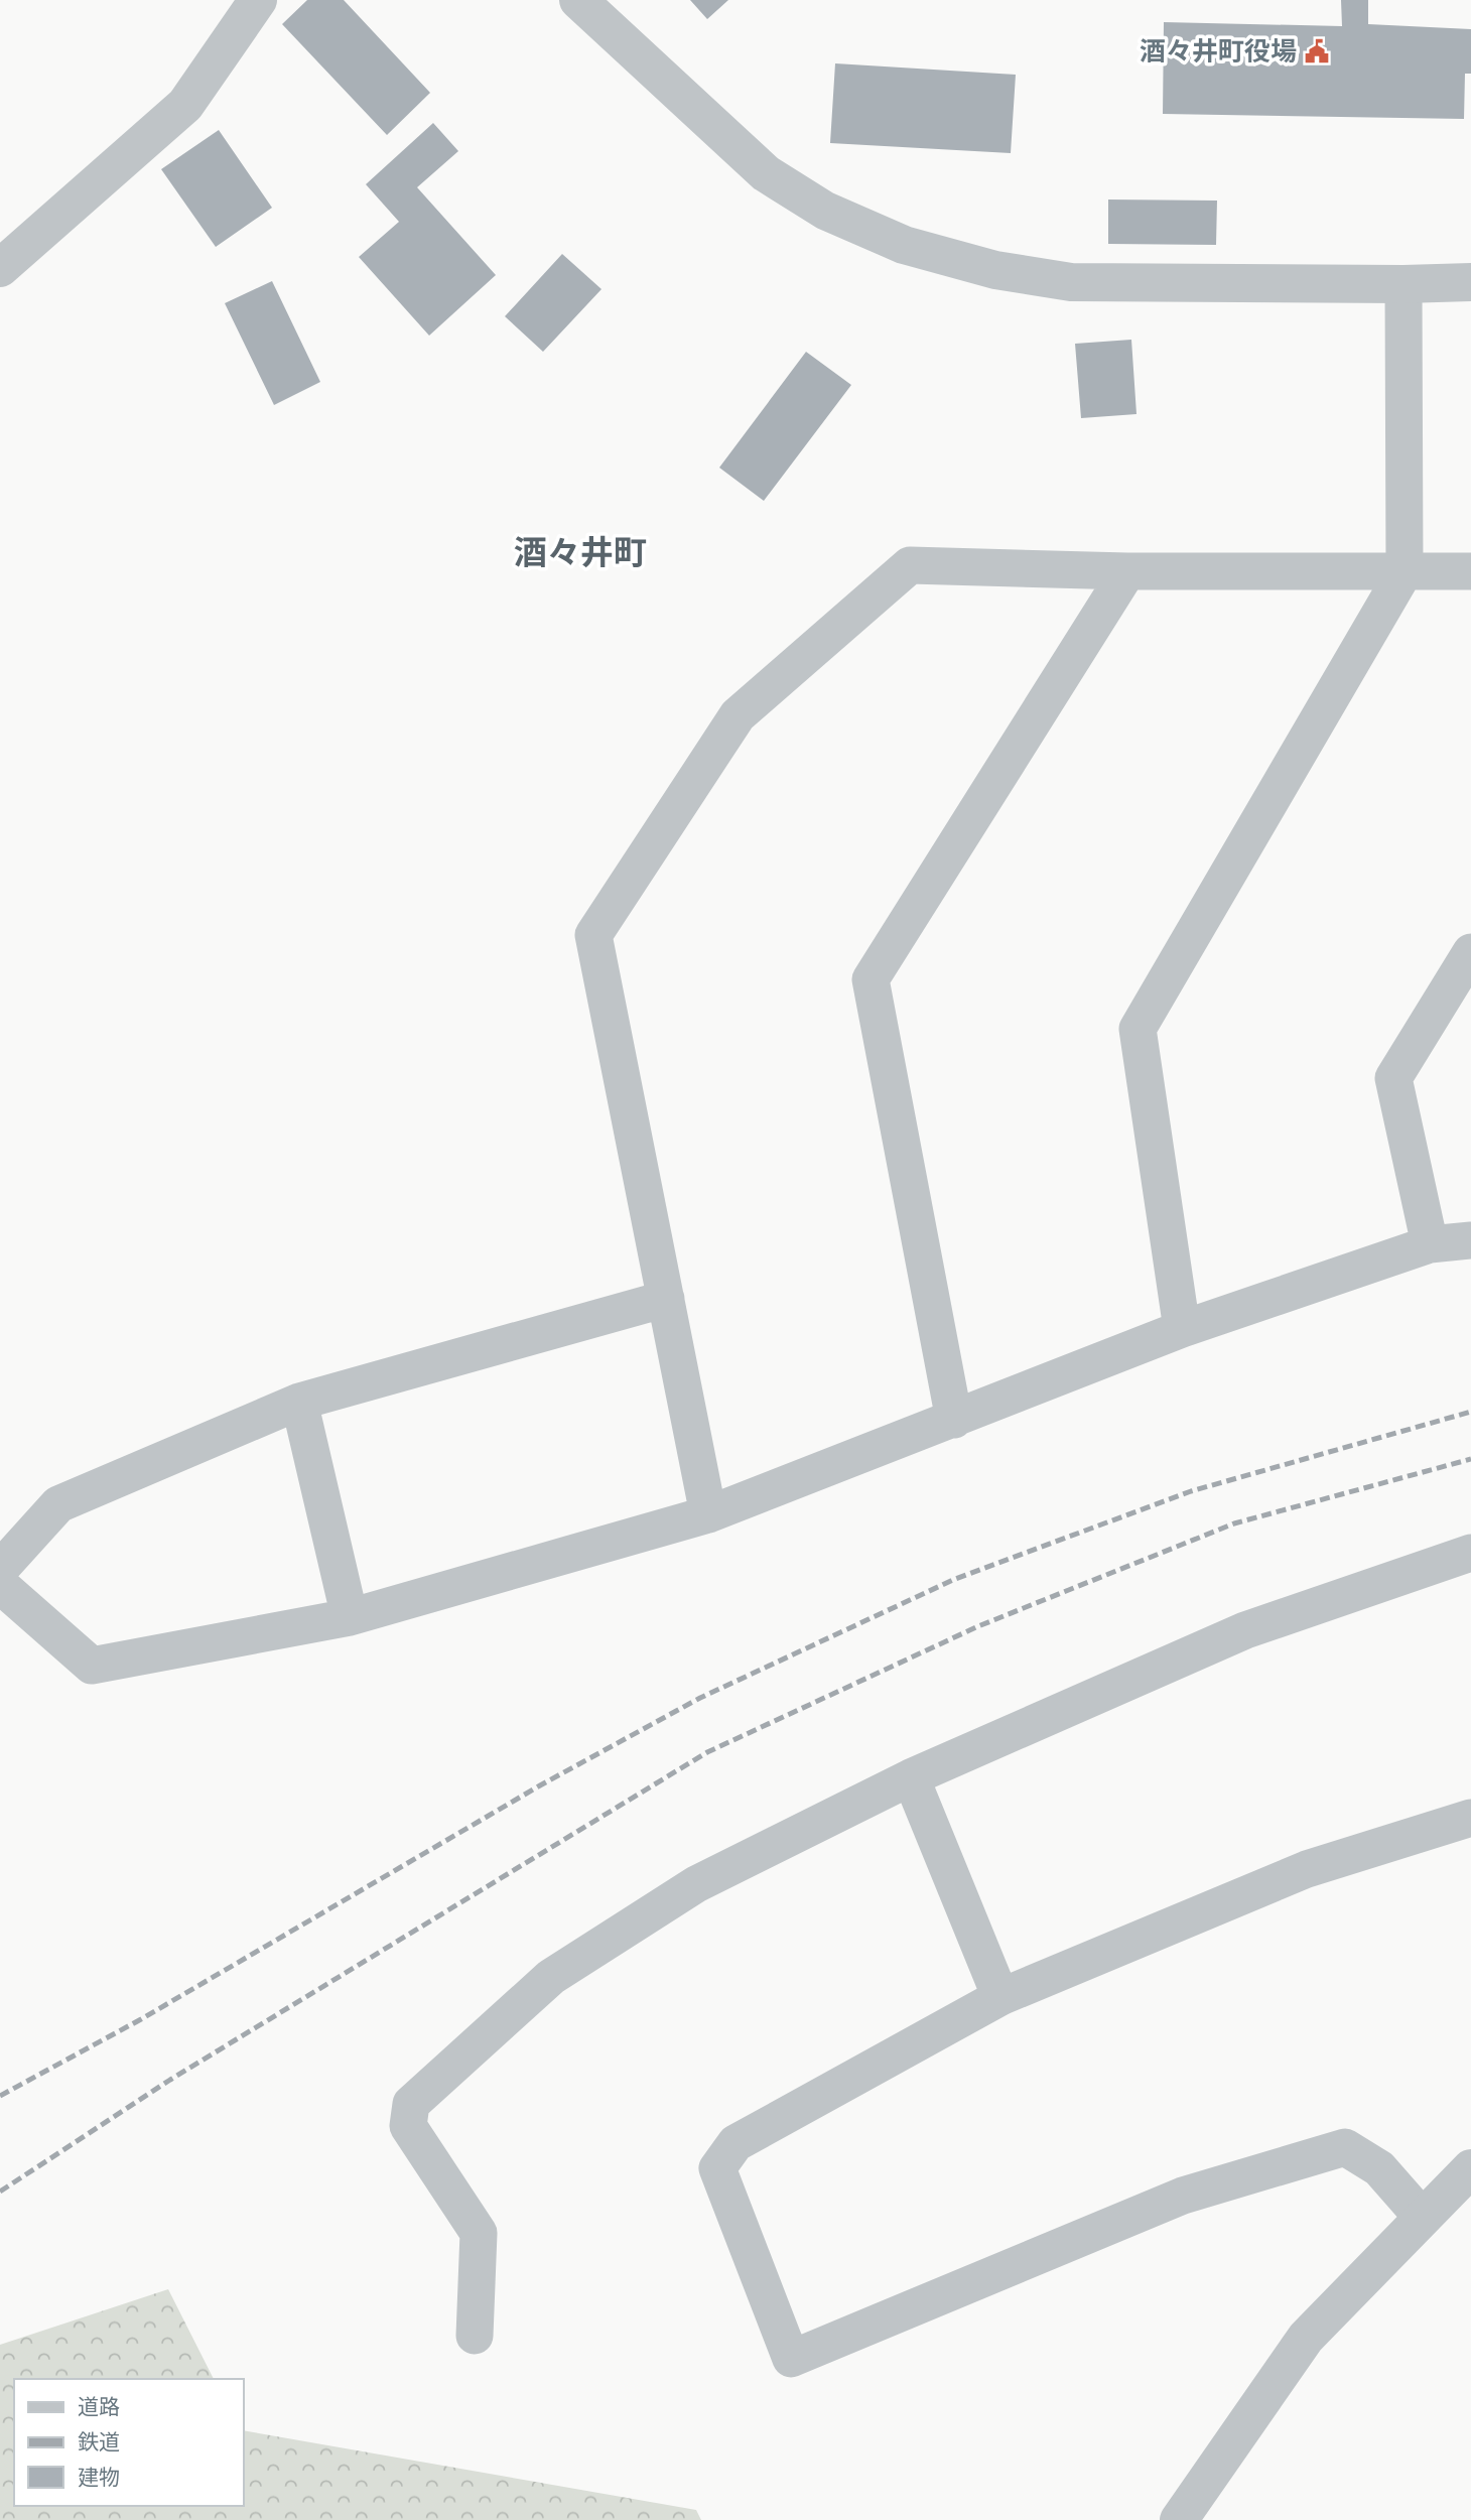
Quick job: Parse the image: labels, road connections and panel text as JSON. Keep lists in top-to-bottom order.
{
  "districts": ["酒々井町"],
  "places": {
    "public building": ["酒々井町役場"]
  },
  "legend": ["道路", "鉄道", "建物"]
}
